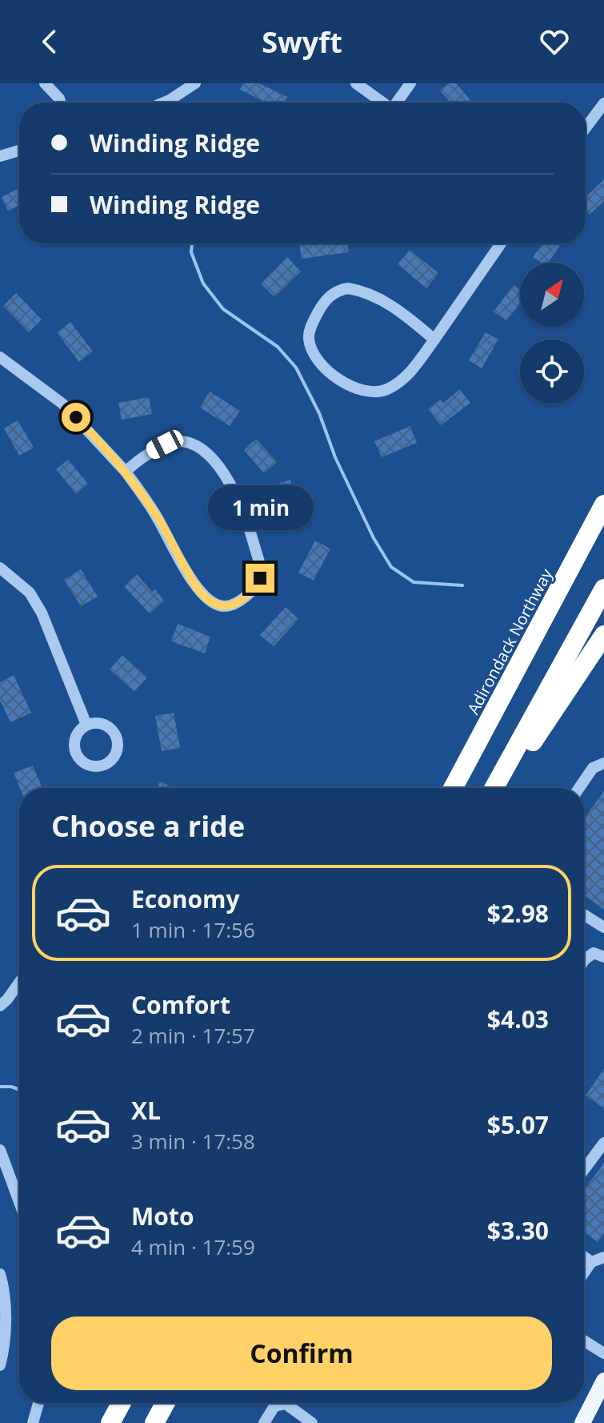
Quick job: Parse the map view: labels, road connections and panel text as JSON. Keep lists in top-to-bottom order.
{
  "streets": {
    "highway": ["Adirondack Northway"]
  },
  "north": "top right",
  "page": {
    "header": "Swyft",
    "banner": ["Winding Ridge", "Winding Ridge"],
    "bubble": "1 min",
    "heading": "Choose a ride",
    "list": [
      {
        "name": "Economy",
        "note": "1 min · 17:56",
        "value": "$2.98"
      },
      {
        "name": "Comfort",
        "note": "2 min · 17:57",
        "value": "$4.03"
      },
      {
        "name": "XL",
        "note": "3 min · 17:58",
        "value": "$5.07"
      },
      {
        "name": "Moto",
        "note": "4 min · 17:59",
        "value": "$3.30"
      }
    ],
    "buttons": "Confirm"
  }
}
